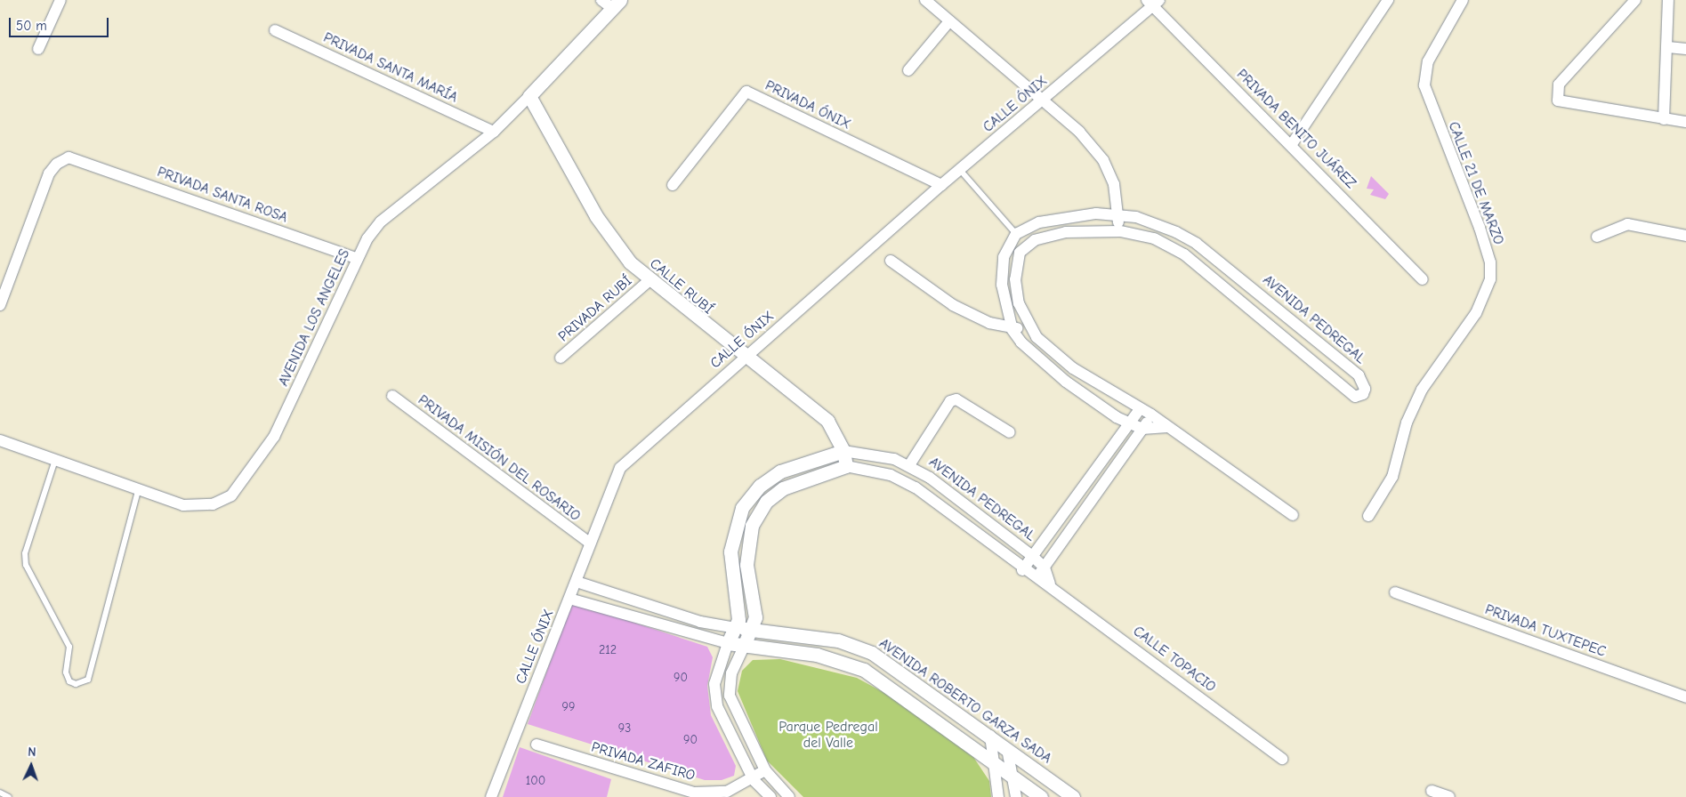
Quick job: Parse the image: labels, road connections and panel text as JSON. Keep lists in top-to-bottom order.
{
  "streets": {
    "street": [
      "PRIVADA SANTA MARÍA",
      "CALLE ÓNIX",
      "PRIVADA ÓNIX",
      "PRIVADA BENITO JUÁREZ",
      "CALLE 21 DE MARZO",
      "PRIVADA SANTA ROSA",
      "CALLE RUBÍ",
      "PRIVADA RUBÍ",
      "AVENIDA LOS ANGELES",
      "AVENIDA PEDREGAL",
      "PRIVADA MISIÓN DEL ROSARIO",
      "PRIVADA TUXTEPEC",
      "CALLE TOPACIO",
      "AVENIDA ROBERTO GARZA SADA",
      "PRIVADA ZAFIRO"
    ]
  },
  "crossings": [
    ["PRIVADA SANTA MARÍA", "AVENIDA LOS ANGELES"],
    ["CALLE ÓNIX", "PRIVADA ÓNIX"],
    ["CALLE ÓNIX", "PRIVADA BENITO JUÁREZ"],
    ["CALLE ÓNIX", "CALLE RUBÍ"],
    ["CALLE ÓNIX", "PRIVADA MISIÓN DEL ROSARIO"],
    ["CALLE ÓNIX", "AVENIDA ROBERTO GARZA SADA"],
    ["PRIVADA SANTA ROSA", "AVENIDA LOS ANGELES"],
    ["CALLE RUBÍ", "PRIVADA RUBÍ"],
    ["CALLE RUBÍ", "AVENIDA LOS ANGELES"],
    ["CALLE RUBÍ", "AVENIDA PEDREGAL"],
    ["AVENIDA PEDREGAL", "AVENIDA ROBERTO GARZA SADA"],
    ["AVENIDA PEDREGAL", "PRIVADA ZAFIRO"]
  ],
  "parks": ["Parque Pedregal del Valle"],
  "house_numbers": [
    "212",
    "90",
    "99",
    "93",
    "90",
    "100"
  ],
  "scale_bar": "50 m",
  "north": "top"
}
